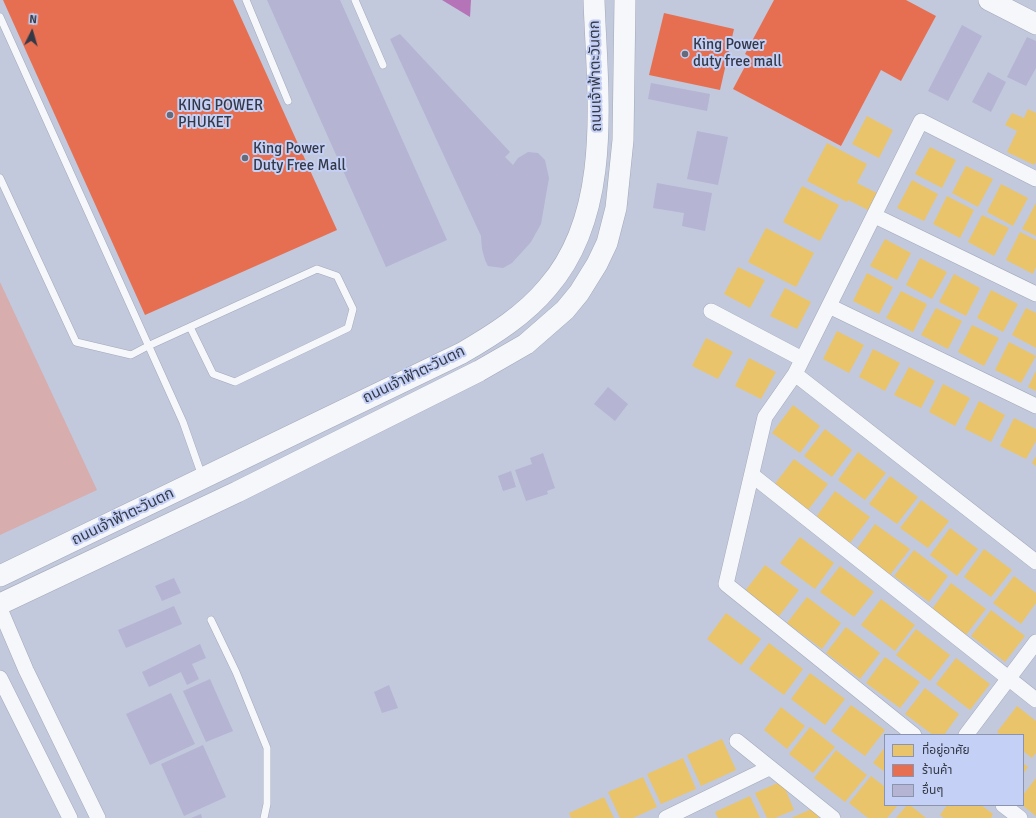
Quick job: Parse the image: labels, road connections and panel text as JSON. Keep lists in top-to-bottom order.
{
  "streets": {
    "main road": ["ถนนเจ้าฟ้าตะวันตก"]
  },
  "places": ["King Power duty free mall", "KING POWER PHUKET", "King Power Duty Free Mall"],
  "legend": ["ที่อยู่อาศัย", "ร้านค้า", "อื่นๆ"],
  "north": "top"
}
